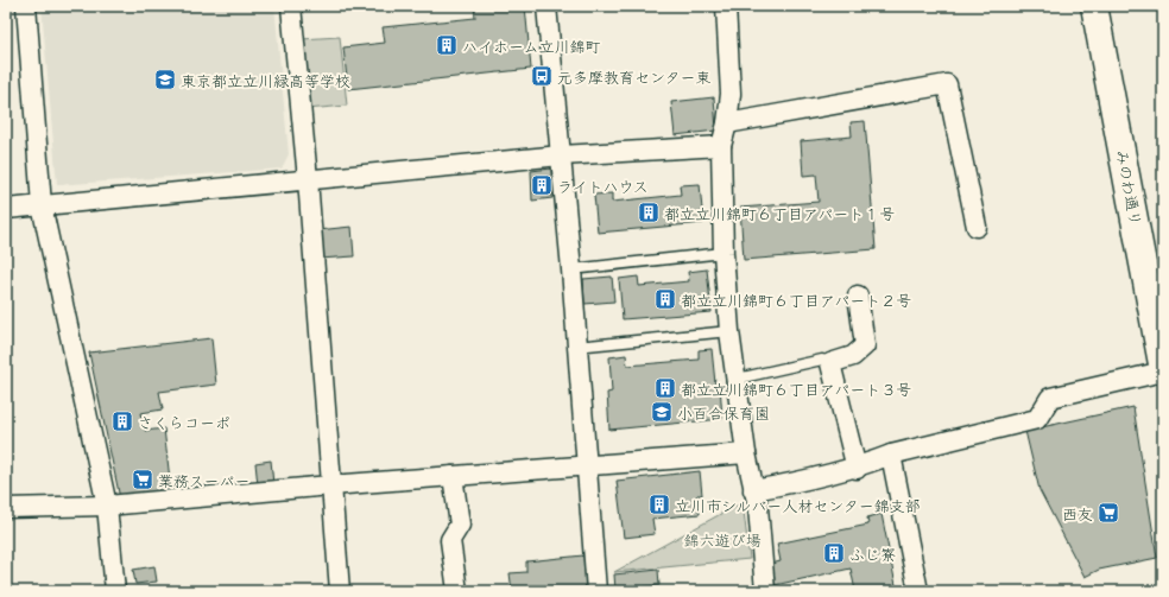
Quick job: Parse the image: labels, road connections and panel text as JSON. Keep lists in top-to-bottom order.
{
  "streets": {
    "street": ["みのわ通り"]
  },
  "parks": ["錦六遊び場"],
  "places": {
    "building": [
      "ハイホーム立川錦町",
      "ライトハウス",
      "都立立川錦町６丁目アパート１号",
      "都立立川錦町６丁目アパート２号",
      "都立立川錦町６丁目アパート３号",
      "さくらコーポ",
      "立川市シルバー人材センター錦支部",
      "ふじ寮"
    ],
    "bus stop": ["元多摩教育センター東"],
    "school or university": ["東京都立立川緑高等学校", "小百合保育園"],
    "supermarket": ["業務スーパー", "西友"]
  }
}
